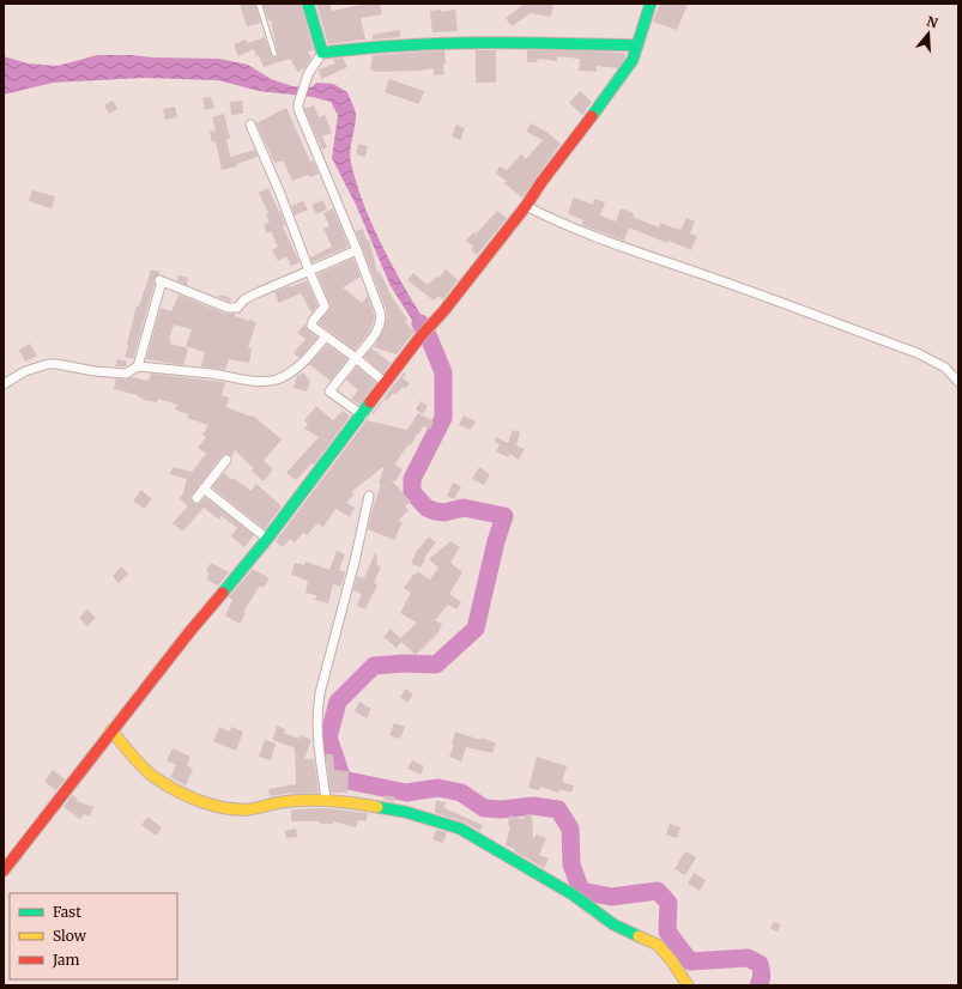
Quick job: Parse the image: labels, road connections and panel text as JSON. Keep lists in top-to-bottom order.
{
  "legend": ["Fast", "Slow", "Jam"],
  "north": "top"
}
